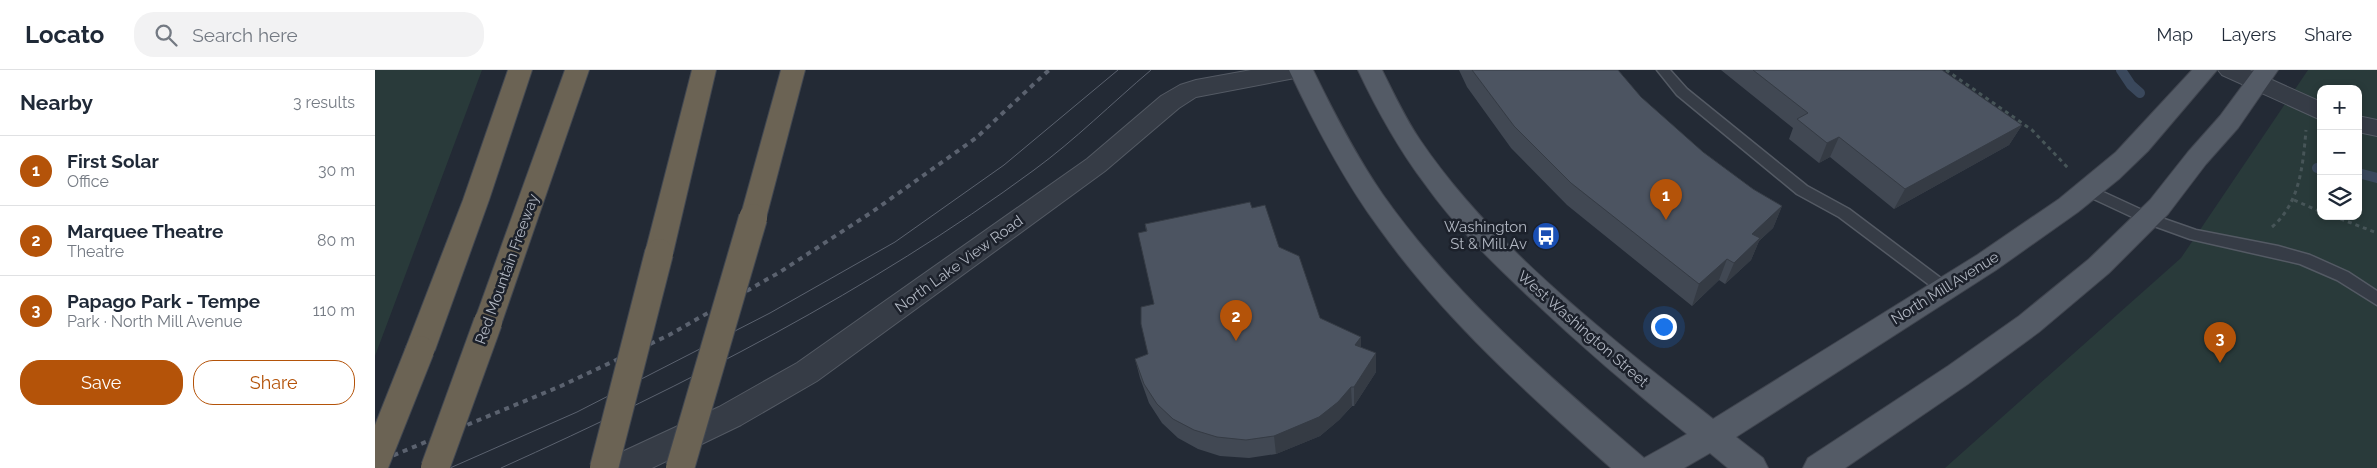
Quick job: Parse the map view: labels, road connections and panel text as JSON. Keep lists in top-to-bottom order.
{
  "streets": {
    "highway": ["Red Mountain Freeway"],
    "main road": ["North Mill Avenue", "West Washington Street"],
    "street": ["North Lake View Road"]
  },
  "crossings": [
    ["North Mill Avenue", "West Washington Street"]
  ],
  "places": {
    "bus stop": ["Washington St & Mill Av"]
  },
  "page": {
    "header": "Locato",
    "search": "Search here",
    "nav": ["Map", "Layers", "Share"],
    "heading": ["Nearby", "3 results"],
    "map_buttons": ["+", "−"],
    "list": [
      {
        "mark": "1",
        "name": "First Solar",
        "note": "Office",
        "value": "30 m"
      },
      {
        "mark": "2",
        "name": "Marquee Theatre",
        "note": "Theatre",
        "value": "80 m"
      },
      {
        "mark": "3",
        "name": "Papago Park - Tempe",
        "note": "Park · North Mill Avenue",
        "value": "110 m"
      }
    ],
    "pins": ["1", "2", "3"],
    "buttons": ["Save", "Share"]
  }
}
